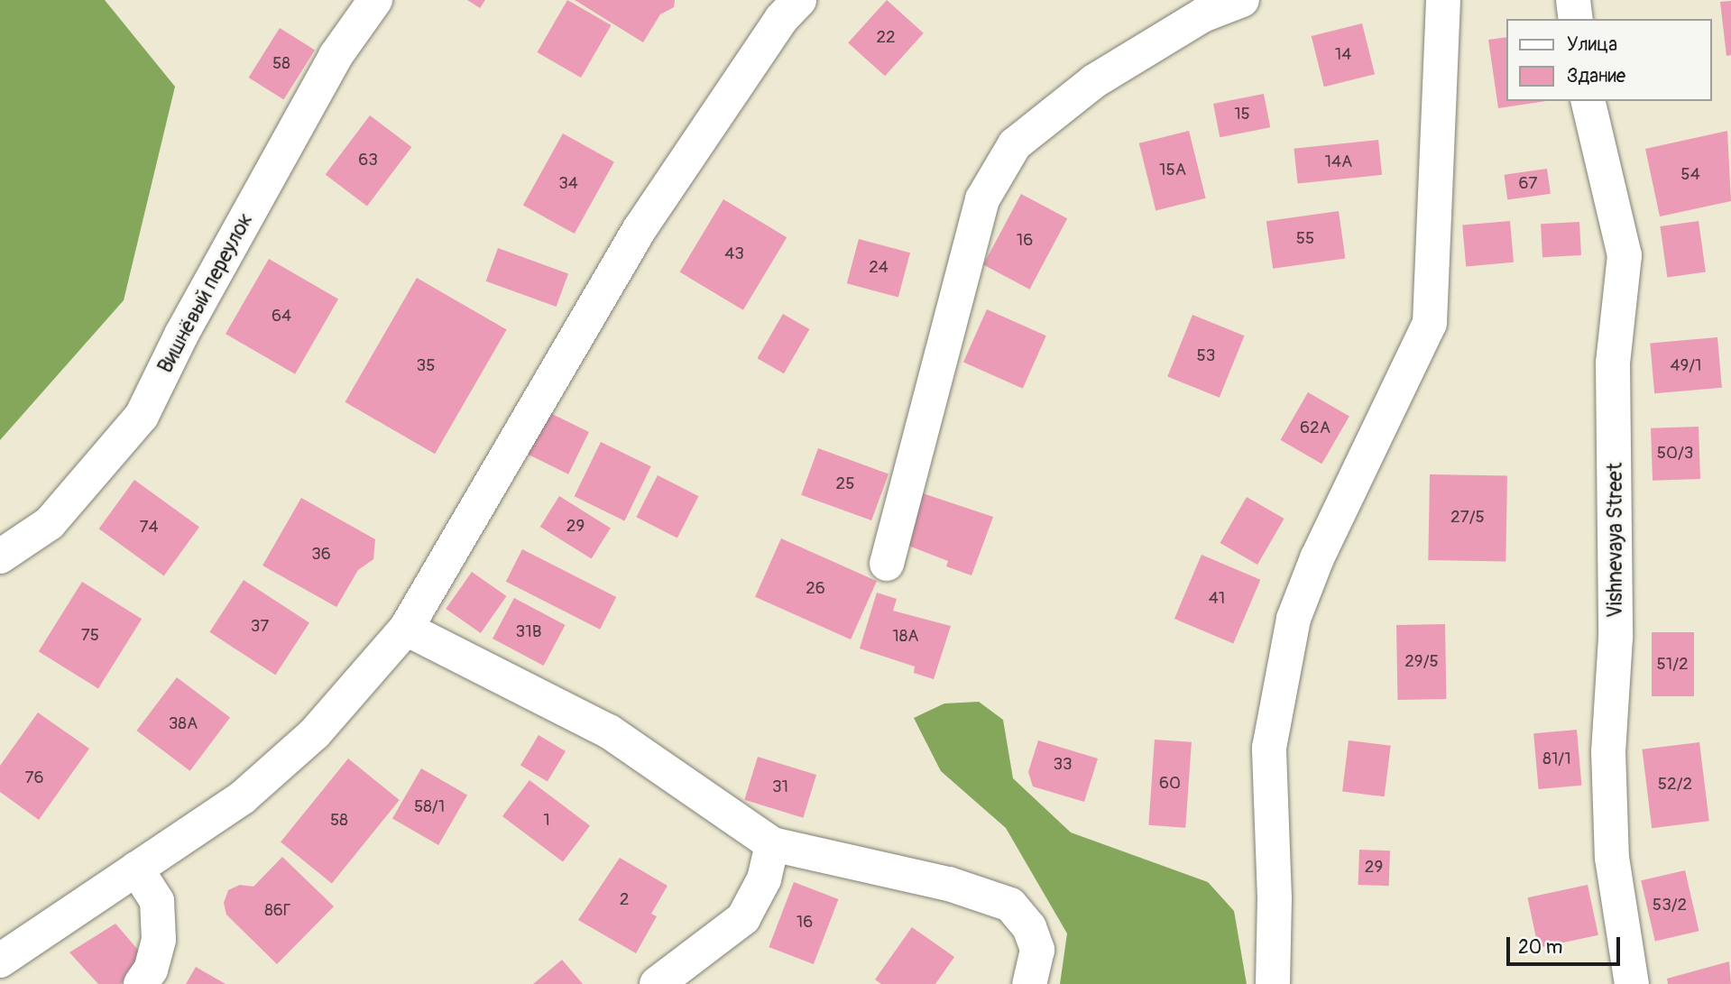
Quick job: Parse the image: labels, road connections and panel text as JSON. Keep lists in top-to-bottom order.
{
  "streets": {
    "street": ["Вишнёвый переулок", "Vishnevaya Street"]
  },
  "house_numbers": [
    "22",
    "14",
    "58",
    "15",
    "63",
    "14А",
    "15А",
    "54",
    "34",
    "67",
    "55",
    "16",
    "43",
    "24",
    "64",
    "53",
    "35",
    "49/1",
    "62А",
    "50/3",
    "25",
    "27/5",
    "29",
    "74",
    "36",
    "26",
    "41",
    "37",
    "31В",
    "75",
    "18А",
    "29/5",
    "51/2",
    "38А",
    "81/1",
    "33",
    "76",
    "60",
    "52/2",
    "31",
    "58/1",
    "58",
    "1",
    "29",
    "2",
    "53/2",
    "86Г",
    "16"
  ],
  "legend": ["Улица", "Здание"],
  "scale_bar": "20 m"
}
